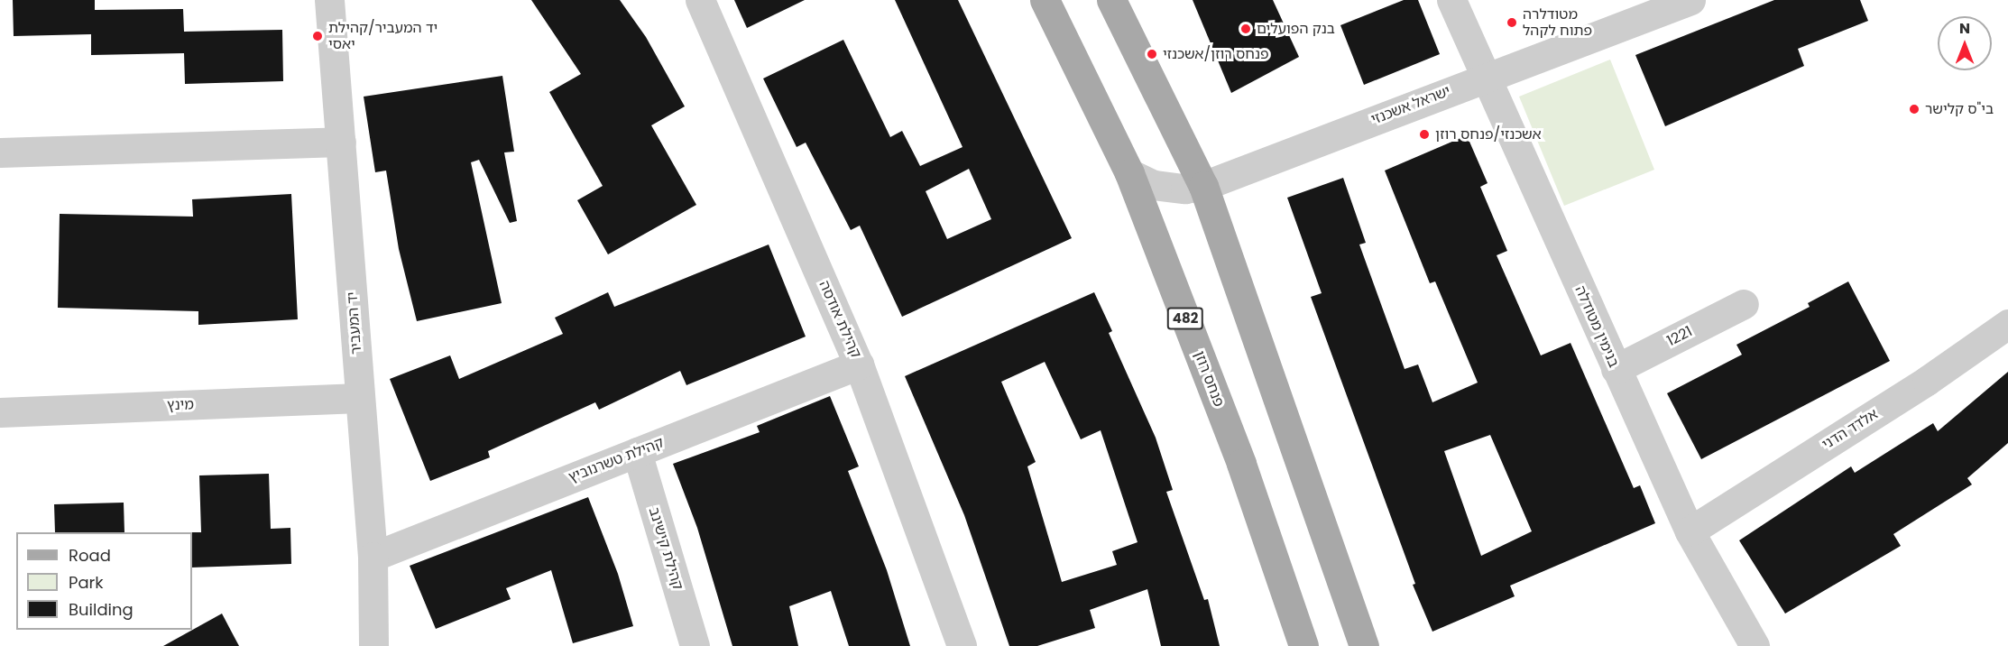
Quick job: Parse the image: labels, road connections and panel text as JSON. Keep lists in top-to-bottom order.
{
  "streets": {
    "main road": ["482", "פנחס רוזן"],
    "street": [
      "ישראל אשכנזי",
      "קהילת אודסה",
      "יד המעביר",
      "בנימין מטודלה",
      "1221",
      "מינץ",
      "אלדד הדני",
      "קהילת טשרנוביץ",
      "קהילת קישינב"
    ]
  },
  "crossings": [
    ["ישראל אשכנזי", "בנימין מטודלה"],
    ["ישראל אשכנזי", "פנחס רוזן"],
    ["קהילת אודסה", "קהילת טשרנוביץ"],
    ["יד המעביר", "מינץ"],
    ["יד המעביר", "קהילת טשרנוביץ"],
    ["בנימין מטודלה", "1221"],
    ["בנימין מטודלה", "אלדד הדני"],
    ["קהילת טשרנוביץ", "קהילת קישינב"]
  ],
  "places": [
    "מטודלרה פתוח לקהל",
    "בנק הפועלים",
    "יד המעביר/קהילת יאסי",
    "פנחס רוזן/אשכנזי",
    "בי\"ס קלישר",
    "אשכנזי/פנחס רוזן"
  ],
  "legend": ["Road", "Park", "Building"],
  "north": "top"
}
